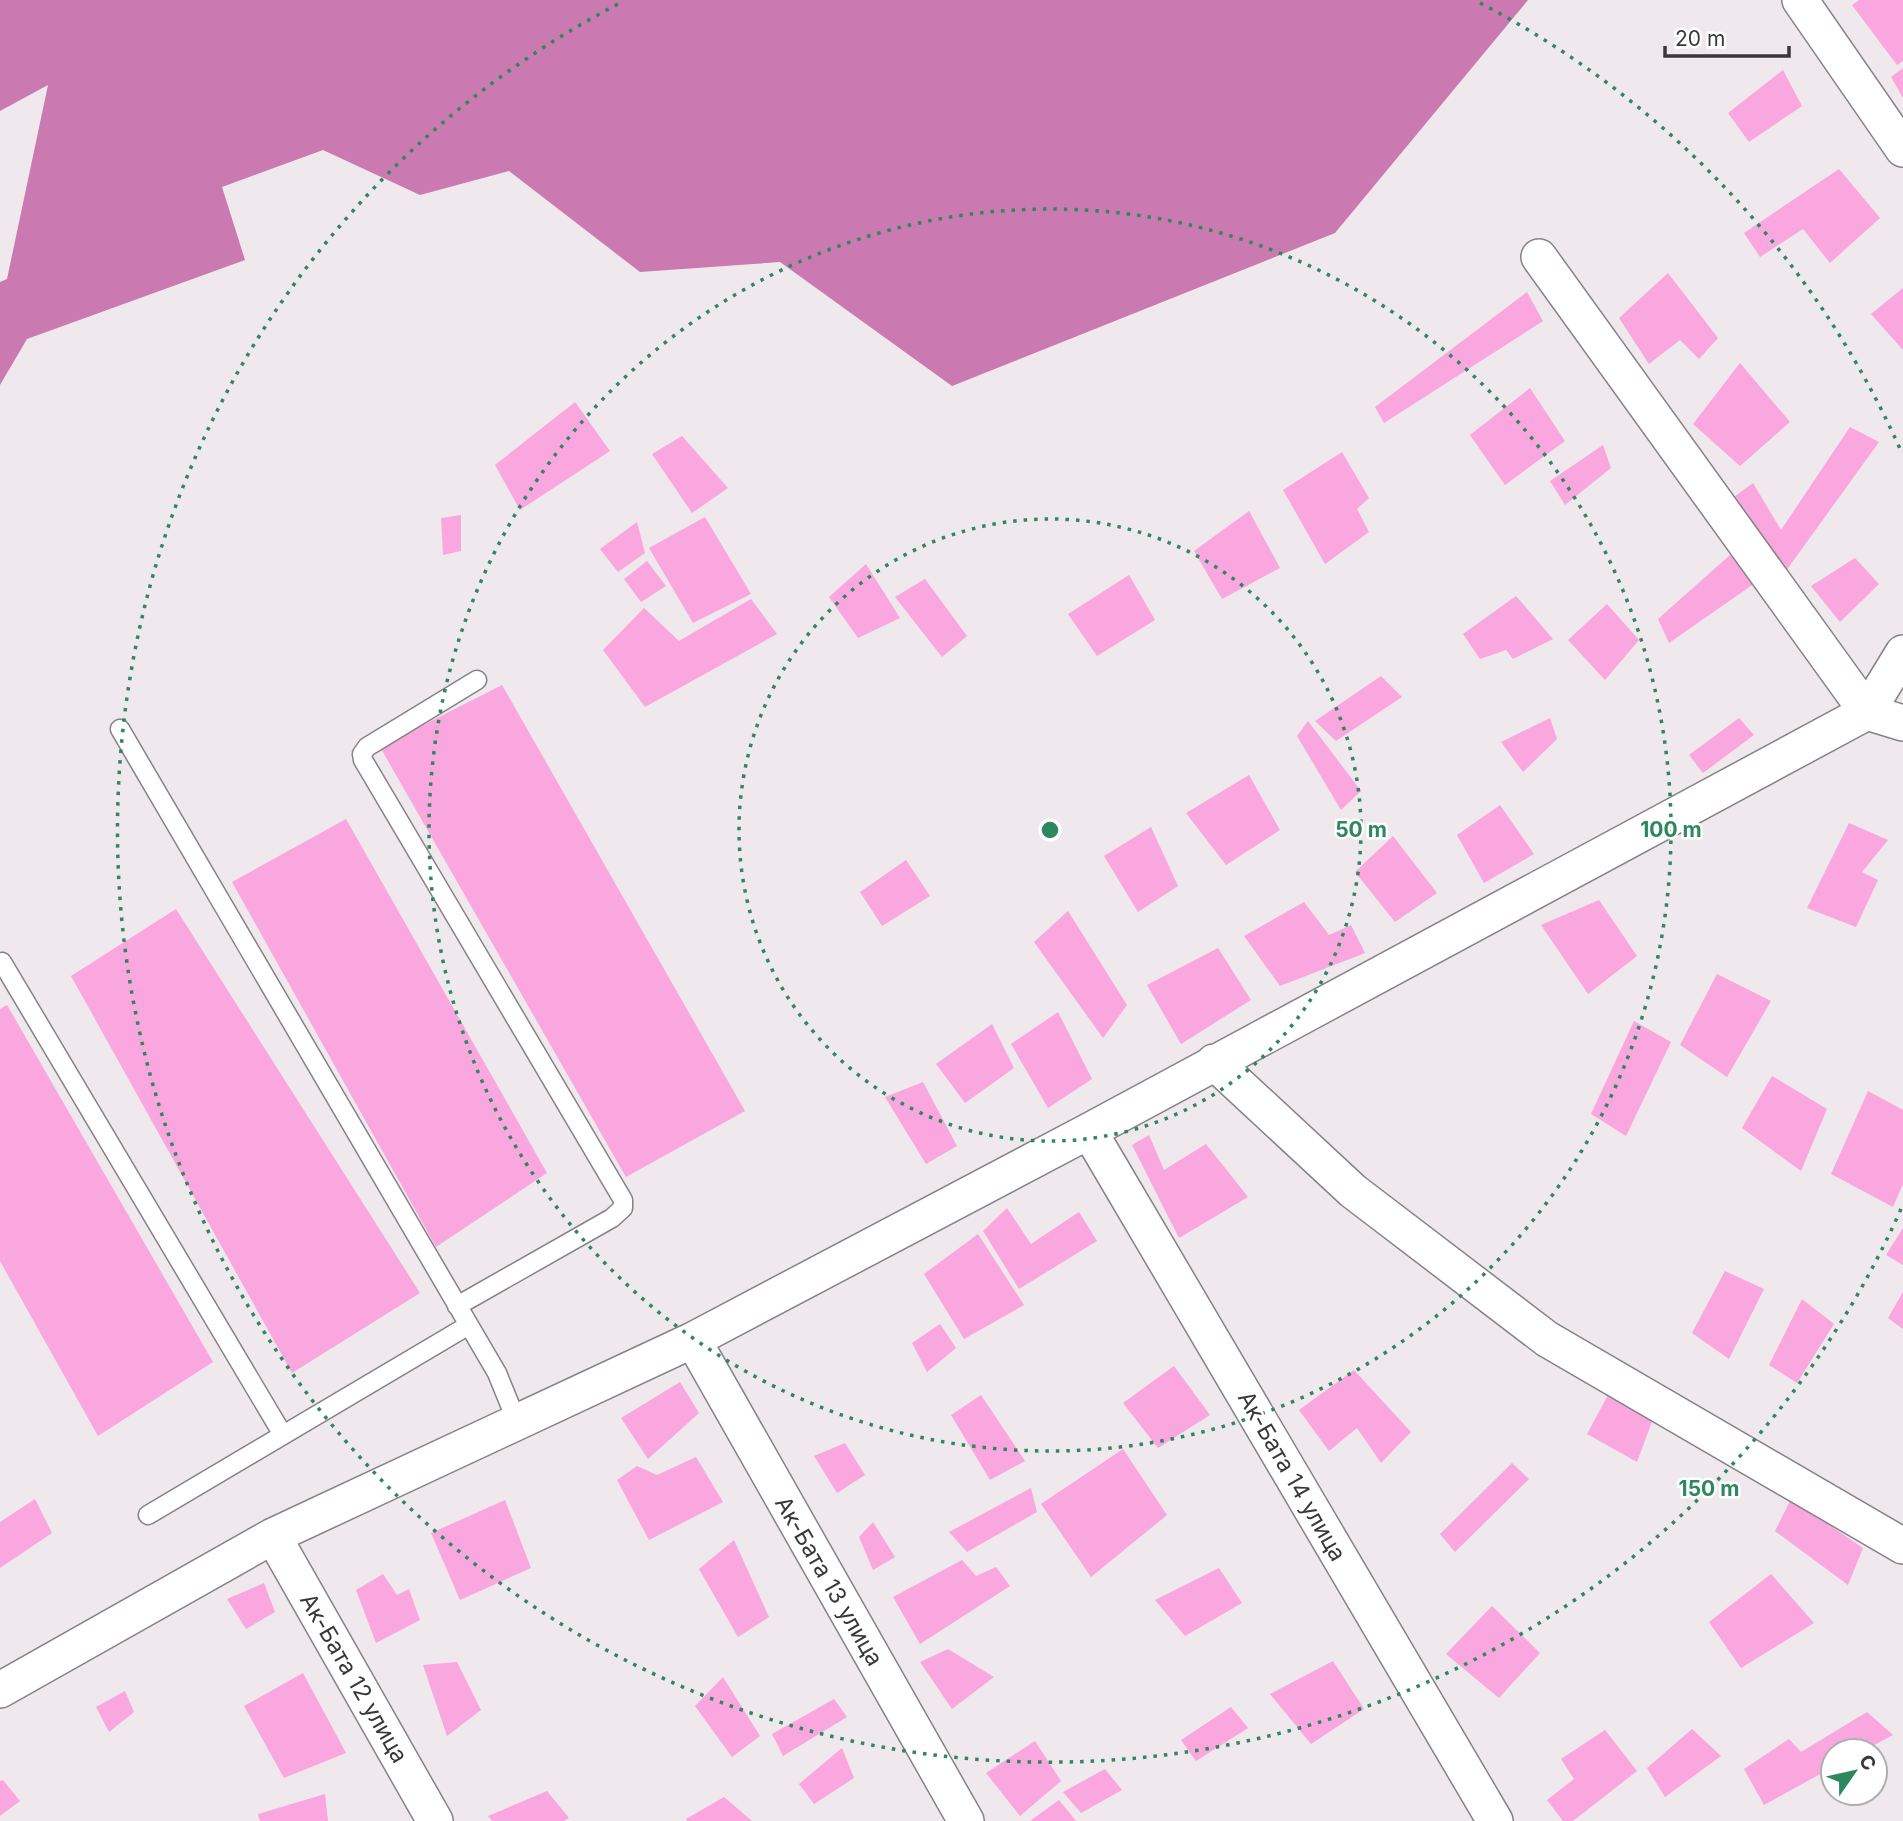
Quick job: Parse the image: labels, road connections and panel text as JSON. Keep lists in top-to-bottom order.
{
  "streets": {
    "street": ["Ак-Бата 14 улица", "Ак-Бата 13 улица", "Ак-Бата 12 улица"]
  },
  "scale_bar": "20 m",
  "north": "top right",
  "rings": ["50 m", "100 m", "150 m"]
}
